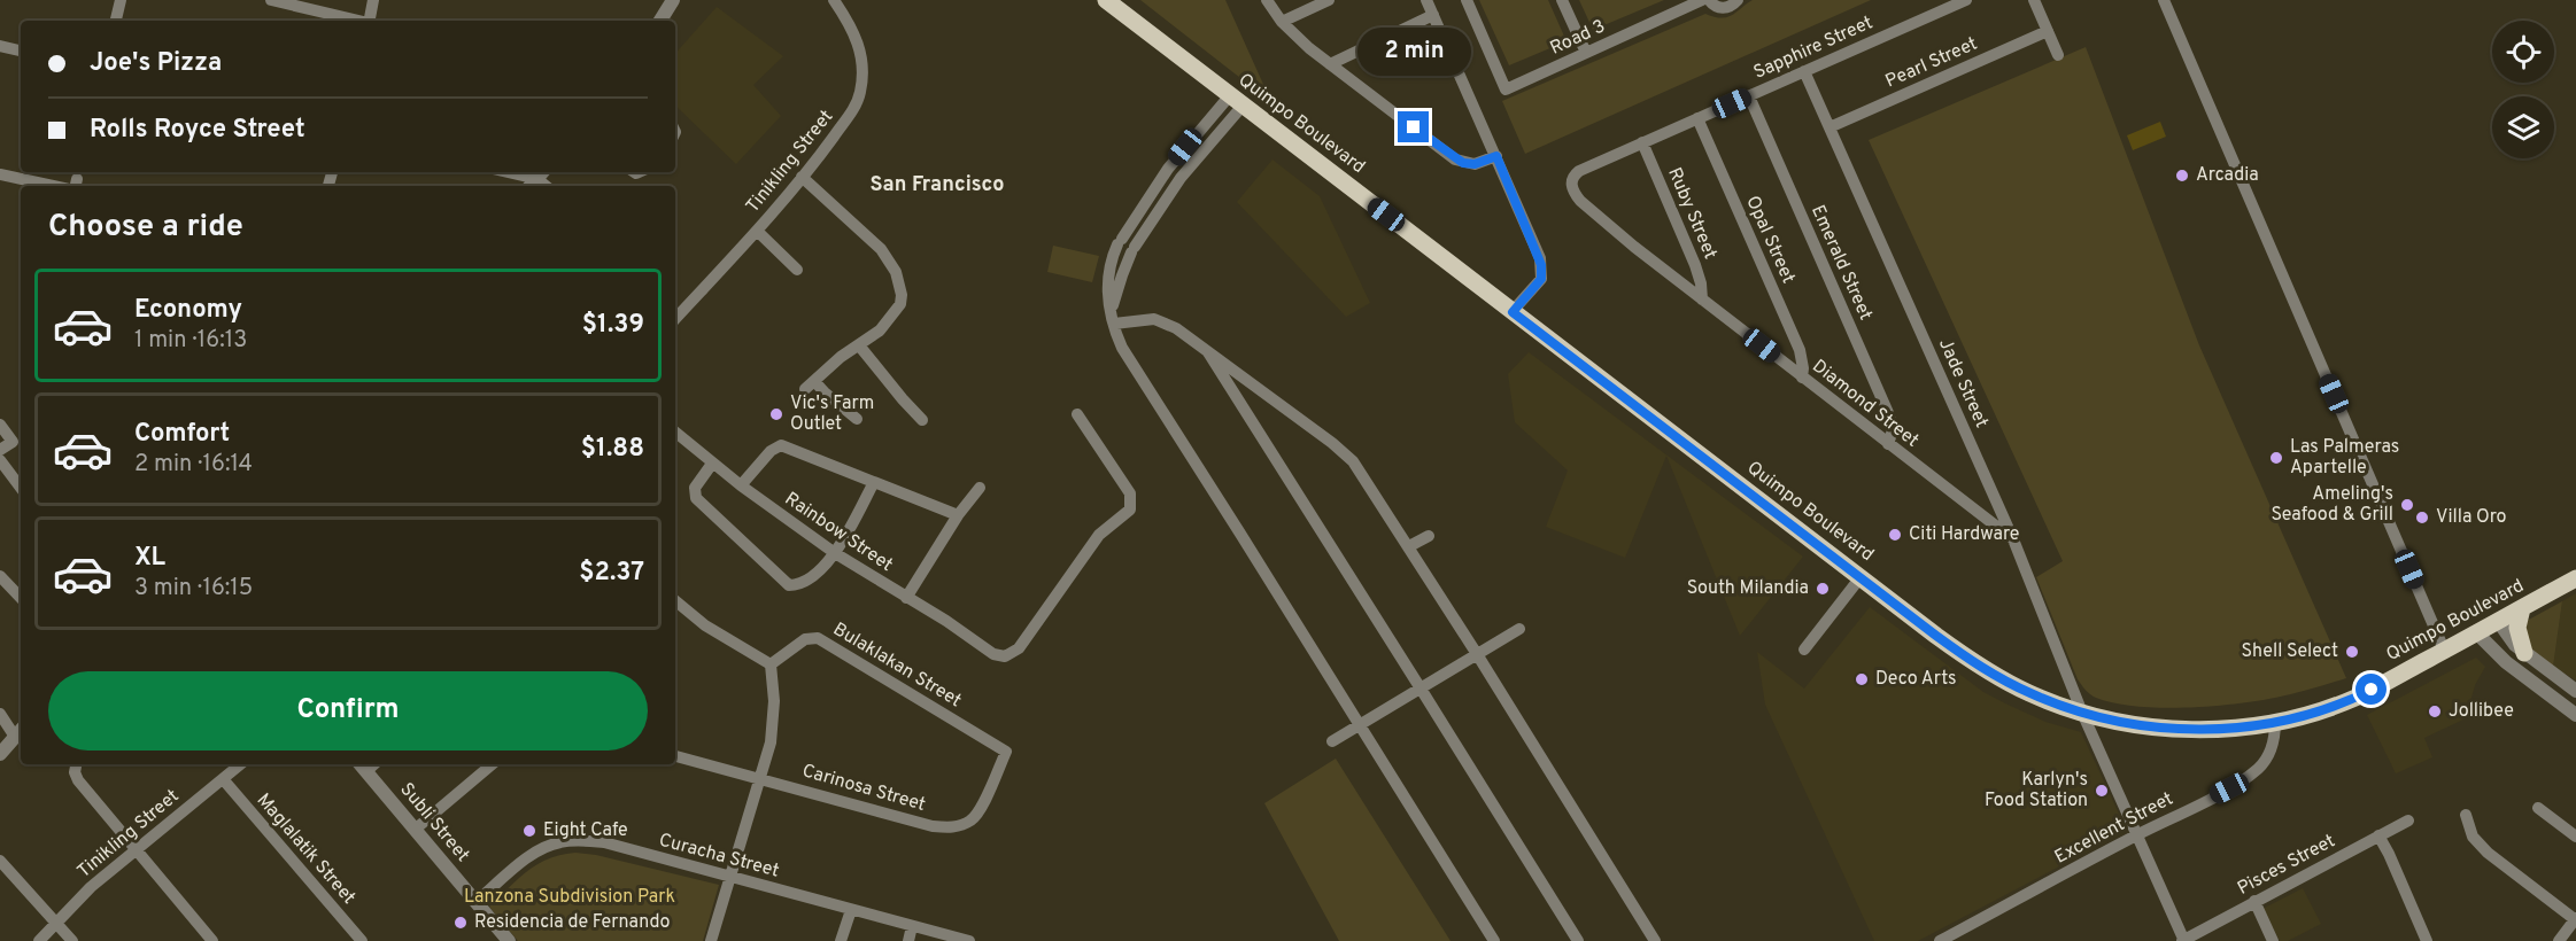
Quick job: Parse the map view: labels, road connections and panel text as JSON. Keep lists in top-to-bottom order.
{
  "streets": {
    "main road": ["Quimpo Boulevard"],
    "street": [
      "Road 3",
      "Sapphire Street",
      "Pearl Street",
      "Tinikling Street",
      "Ruby Street",
      "Opal Street",
      "Emerald Street",
      "Jade Street",
      "Diamond Street",
      "Rainbow Street",
      "Bulaklakan Street",
      "Carinosa Street",
      "Subli Street",
      "Excellent Street",
      "Maglalatik Street",
      "Curacha Street",
      "Pisces Street"
    ]
  },
  "crossings": [
    ["Sapphire Street", "Ruby Street"],
    ["Sapphire Street", "Opal Street"],
    ["Sapphire Street", "Emerald Street"],
    ["Sapphire Street", "Jade Street"],
    ["Sapphire Street", "Diamond Street"],
    ["Pearl Street", "Jade Street"],
    ["Quimpo Boulevard", "Jade Street"],
    ["Quimpo Boulevard", "Excellent Street"],
    ["Tinikling Street", "Maglalatik Street"],
    ["Ruby Street", "Diamond Street"],
    ["Opal Street", "Diamond Street"],
    ["Emerald Street", "Diamond Street"],
    ["Jade Street", "Diamond Street"],
    ["Jade Street", "Excellent Street"],
    ["Jade Street", "Pisces Street"],
    ["Bulaklakan Street", "Carinosa Street"],
    ["Subli Street", "Curacha Street"]
  ],
  "districts": ["San Francisco"],
  "parks": ["Lanzona Subdivision Park"],
  "places": [
    "Arcadia",
    "Vic's Farm Outlet",
    "Las Palmeras Apartelle",
    "Ameling's Seafood & Grill",
    "Villa Oro",
    "Citi Hardware",
    "South Milandia",
    "Shell Select",
    "Deco Arts",
    "Jollibee",
    "Karlyn's Food Station",
    "Eight Cafe",
    "Residencia de Fernando"
  ],
  "page": {
    "banner": ["Joe's Pizza", "Rolls Royce Street"],
    "bubble": "2 min",
    "heading": "Choose a ride",
    "list": [
      {
        "name": "Economy",
        "note": "1 min · 16:13",
        "value": "$1.39"
      },
      {
        "name": "Comfort",
        "note": "2 min · 16:14",
        "value": "$1.88"
      },
      {
        "name": "XL",
        "note": "3 min · 16:15",
        "value": "$2.37"
      }
    ],
    "buttons": "Confirm"
  }
}
